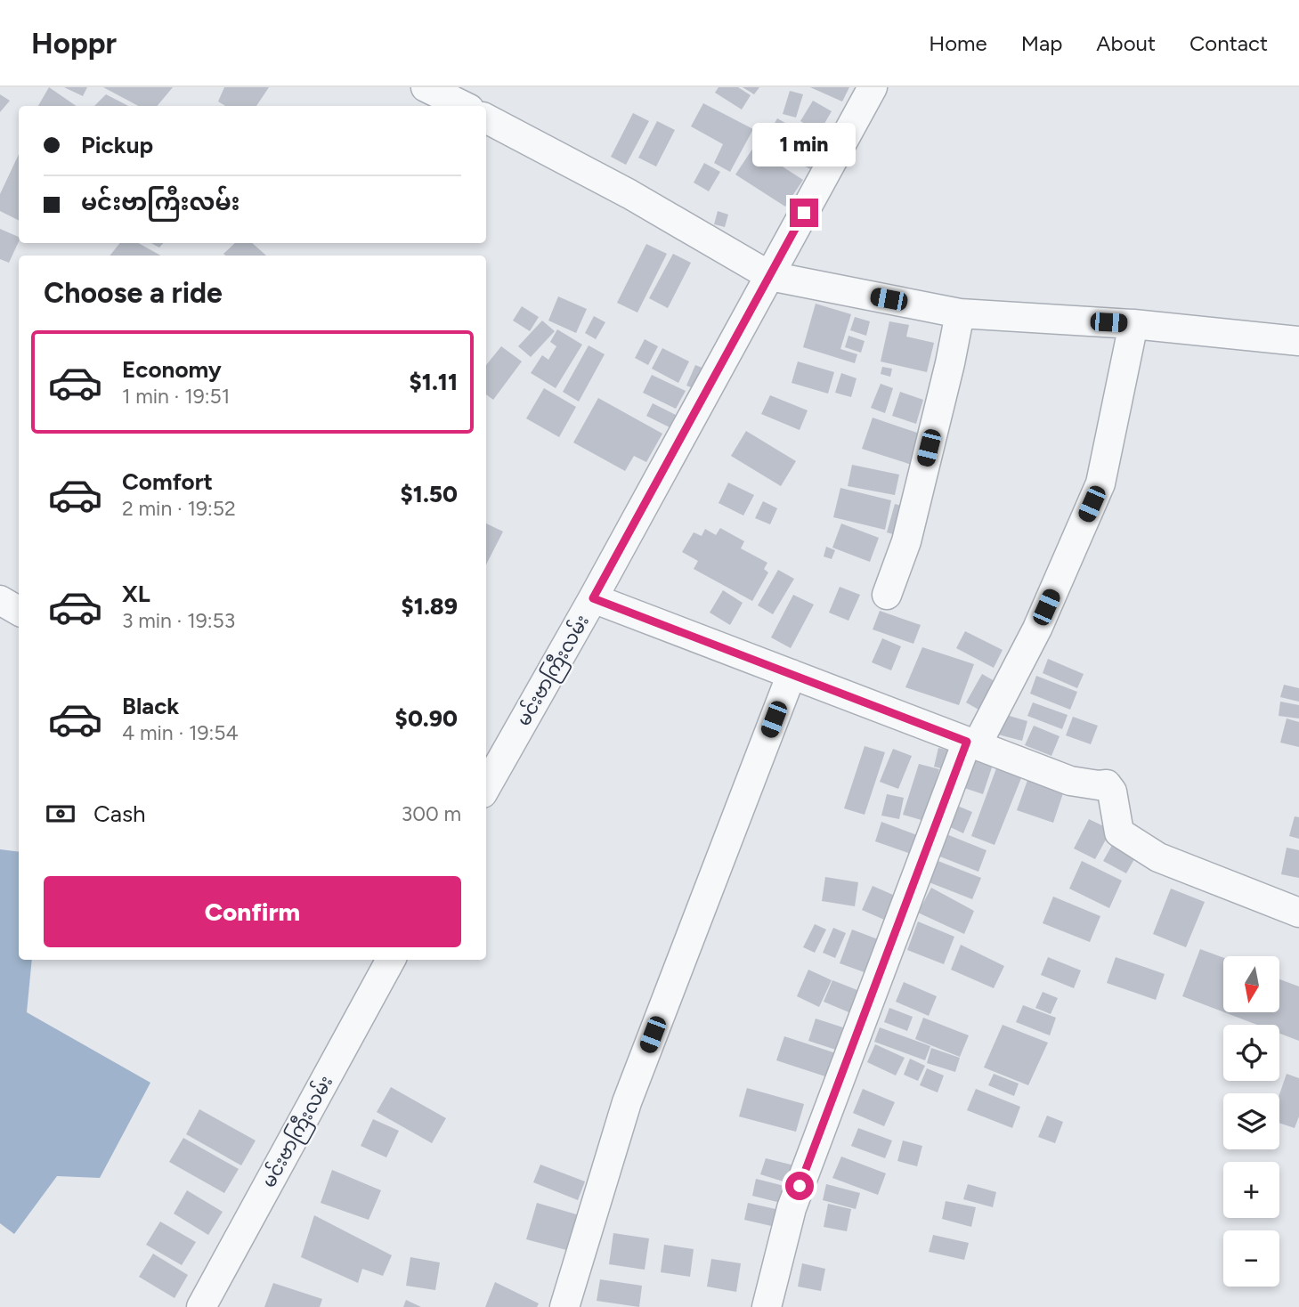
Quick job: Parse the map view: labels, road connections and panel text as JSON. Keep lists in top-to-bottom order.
{
  "streets": {
    "street": ["မင်းဗာကြီးလမ်း"]
  },
  "north": "bottom",
  "page": {
    "header": "Hoppr",
    "nav": [
      "Home",
      "Map",
      "About",
      "Contact"
    ],
    "banner": ["Pickup", "မင်းဗာကြီးလမ်း"],
    "bubble": "1 min",
    "heading": "Choose a ride",
    "list": [
      {
        "name": "Economy",
        "note": "1 min · 19:51",
        "value": "$1.11"
      },
      {
        "name": "Comfort",
        "note": "2 min · 19:52",
        "value": "$1.50"
      },
      {
        "name": "XL",
        "note": "3 min · 19:53",
        "value": "$1.89"
      },
      {
        "name": "Black",
        "note": "4 min · 19:54",
        "value": "$0.90"
      }
    ],
    "pay": ["Cash", "300 m"],
    "buttons": "Confirm",
    "map_buttons": ["+", "−"]
  }
}
